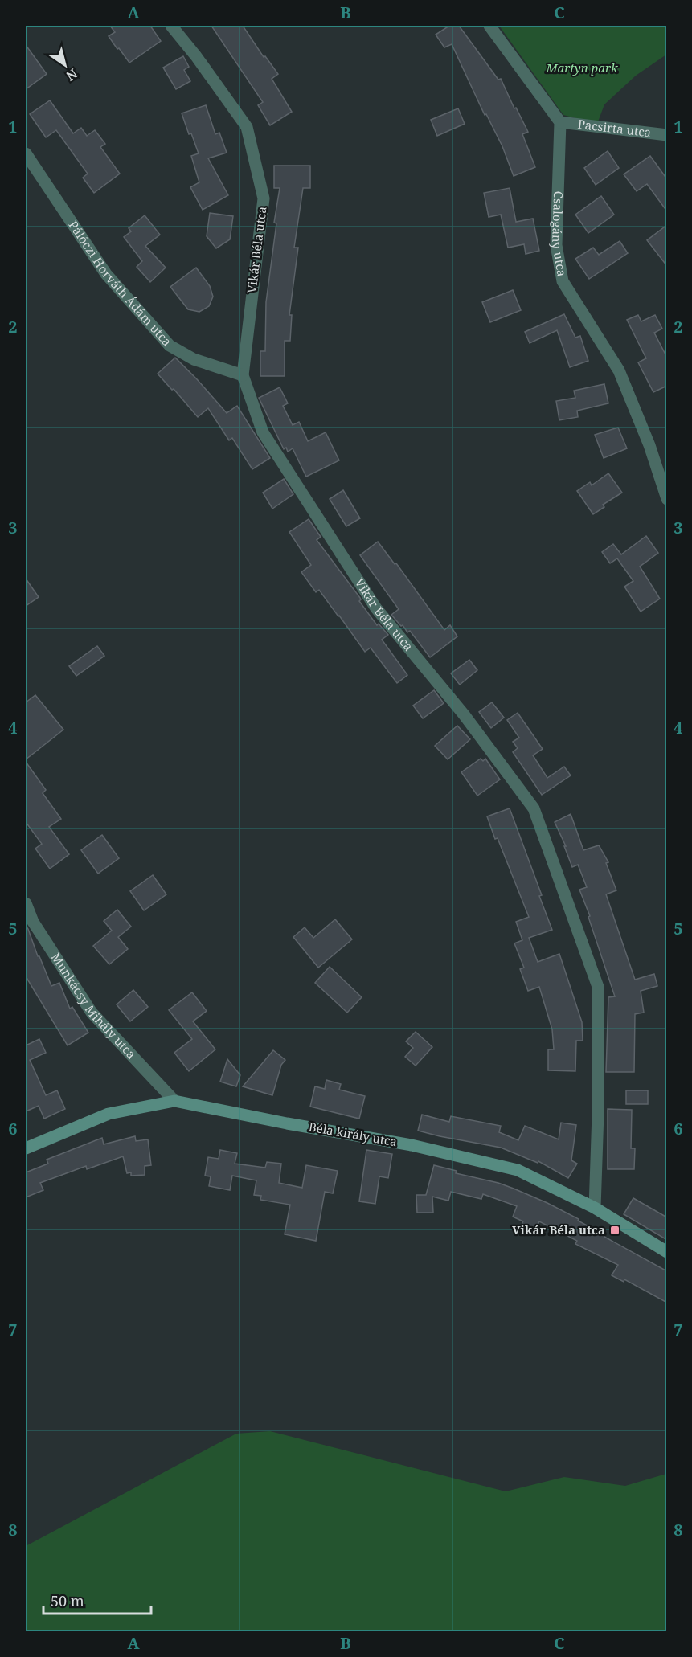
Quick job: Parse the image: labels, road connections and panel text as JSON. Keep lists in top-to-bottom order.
{
  "streets": {
    "street": [
      "Pacsirta utca",
      "Csalogány utca",
      "Vikár Béla utca",
      "Pálóczi Horváth Ádám utca",
      "Munkácsy Mihály utca",
      "Béla király utca"
    ]
  },
  "crossings": [
    ["Pacsirta utca", "Csalogány utca"],
    ["Vikár Béla utca", "Pálóczi Horváth Ádám utca"],
    ["Vikár Béla utca", "Béla király utca"],
    ["Munkácsy Mihály utca", "Béla király utca"]
  ],
  "parks": ["Martyn park"],
  "places": {
    "transit": ["Vikár Béla utca"]
  },
  "scale_bar": "50 m",
  "north": "bottom right",
  "grid": {
    "columns": ["A", "B", "C"],
    "rows": [
      "1",
      "2",
      "3",
      "4",
      "5",
      "6",
      "7",
      "8"
    ]
  }
}
